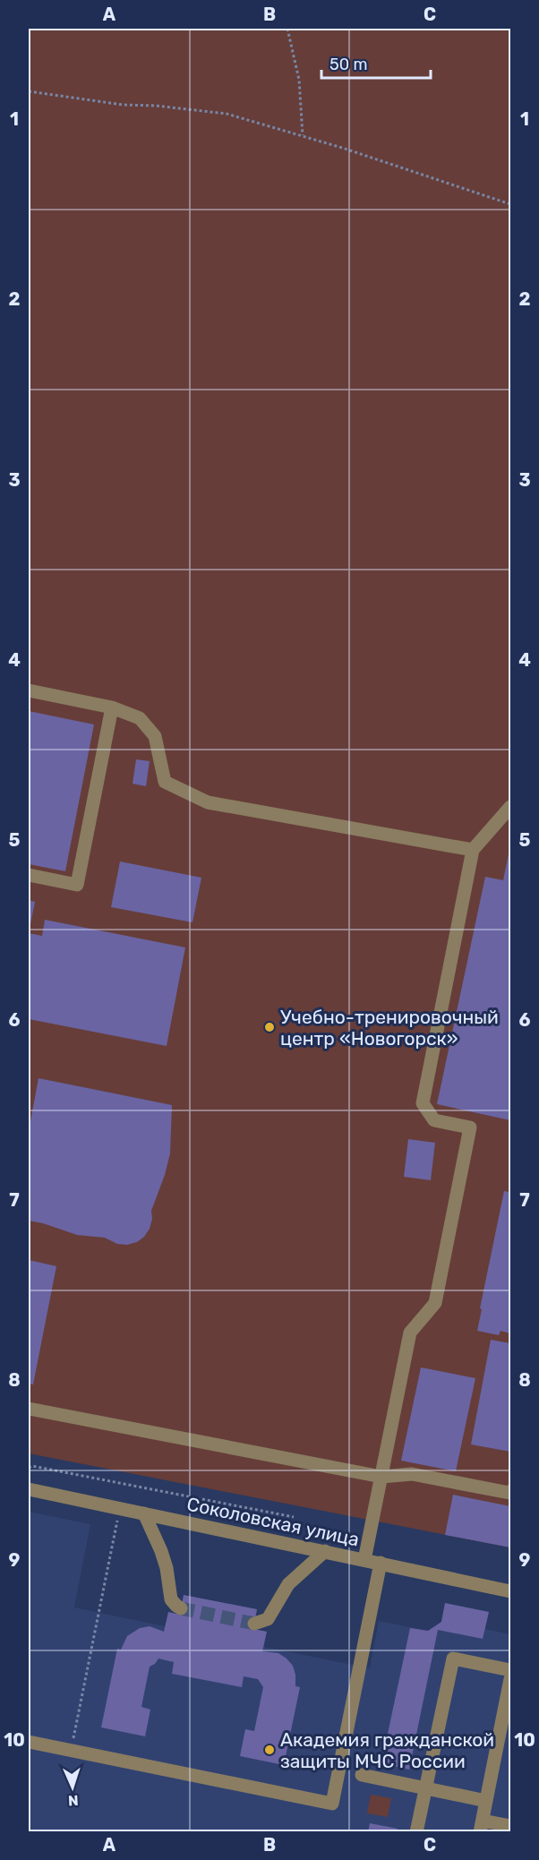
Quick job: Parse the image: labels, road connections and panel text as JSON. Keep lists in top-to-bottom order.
{
  "streets": {
    "street": ["Соколовская улица"]
  },
  "places": ["Учебно-тренировочный центр «Новогорск»", "Академия гражданской защиты МЧС России"],
  "scale_bar": "50 m",
  "north": "bottom",
  "grid": {
    "columns": ["A", "B", "C"],
    "rows": [
      "1",
      "2",
      "3",
      "4",
      "5",
      "6",
      "7",
      "8",
      "9",
      "10"
    ]
  }
}
